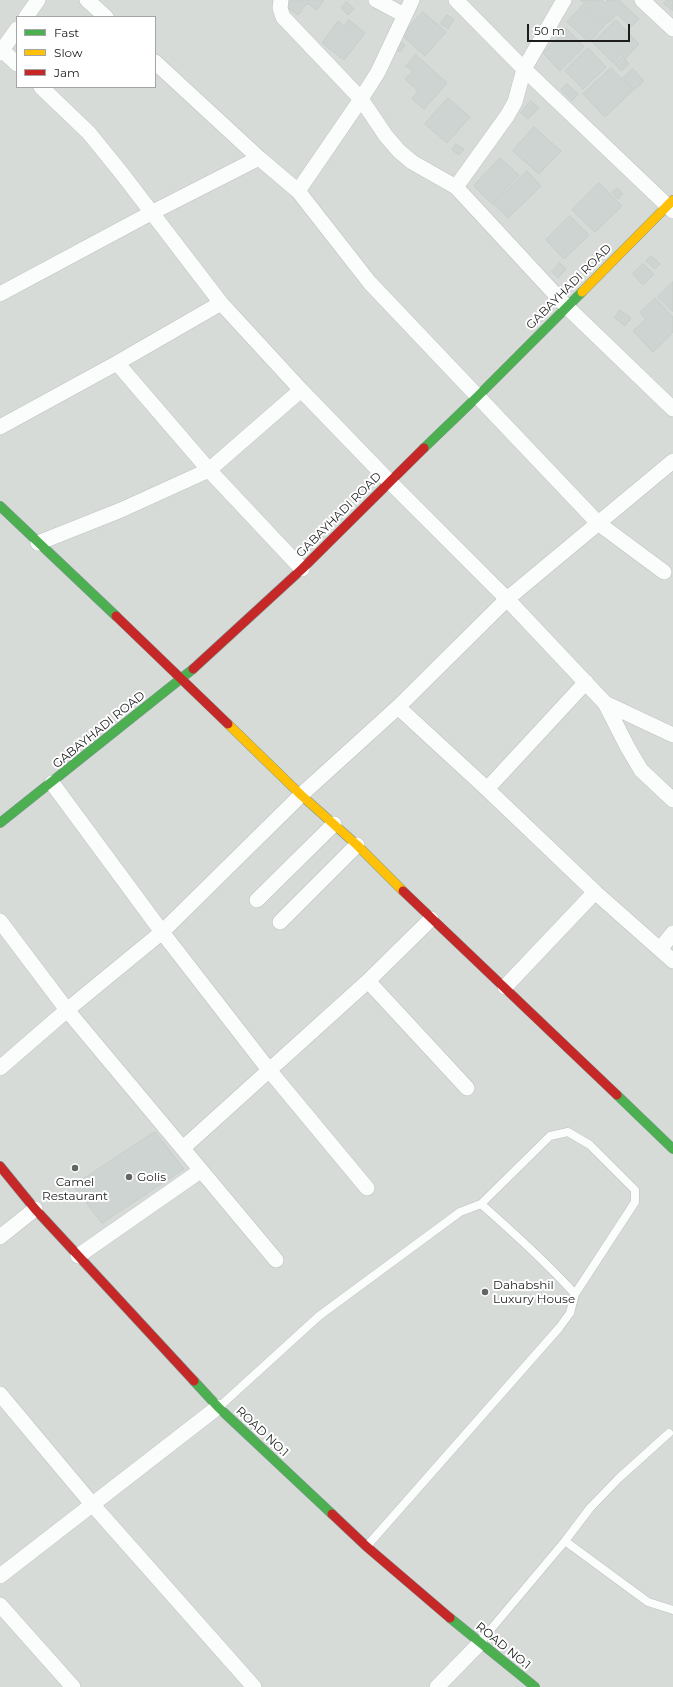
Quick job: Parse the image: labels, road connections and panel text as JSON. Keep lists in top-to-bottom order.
{
  "streets": {
    "main road": ["GABAYHADI ROAD", "ROAD NO.1"]
  },
  "places": ["Camel Restaurant", "Golis", "Dahabshil Luxury House"],
  "legend": ["Fast", "Slow", "Jam"],
  "scale_bar": "50 m"
}
